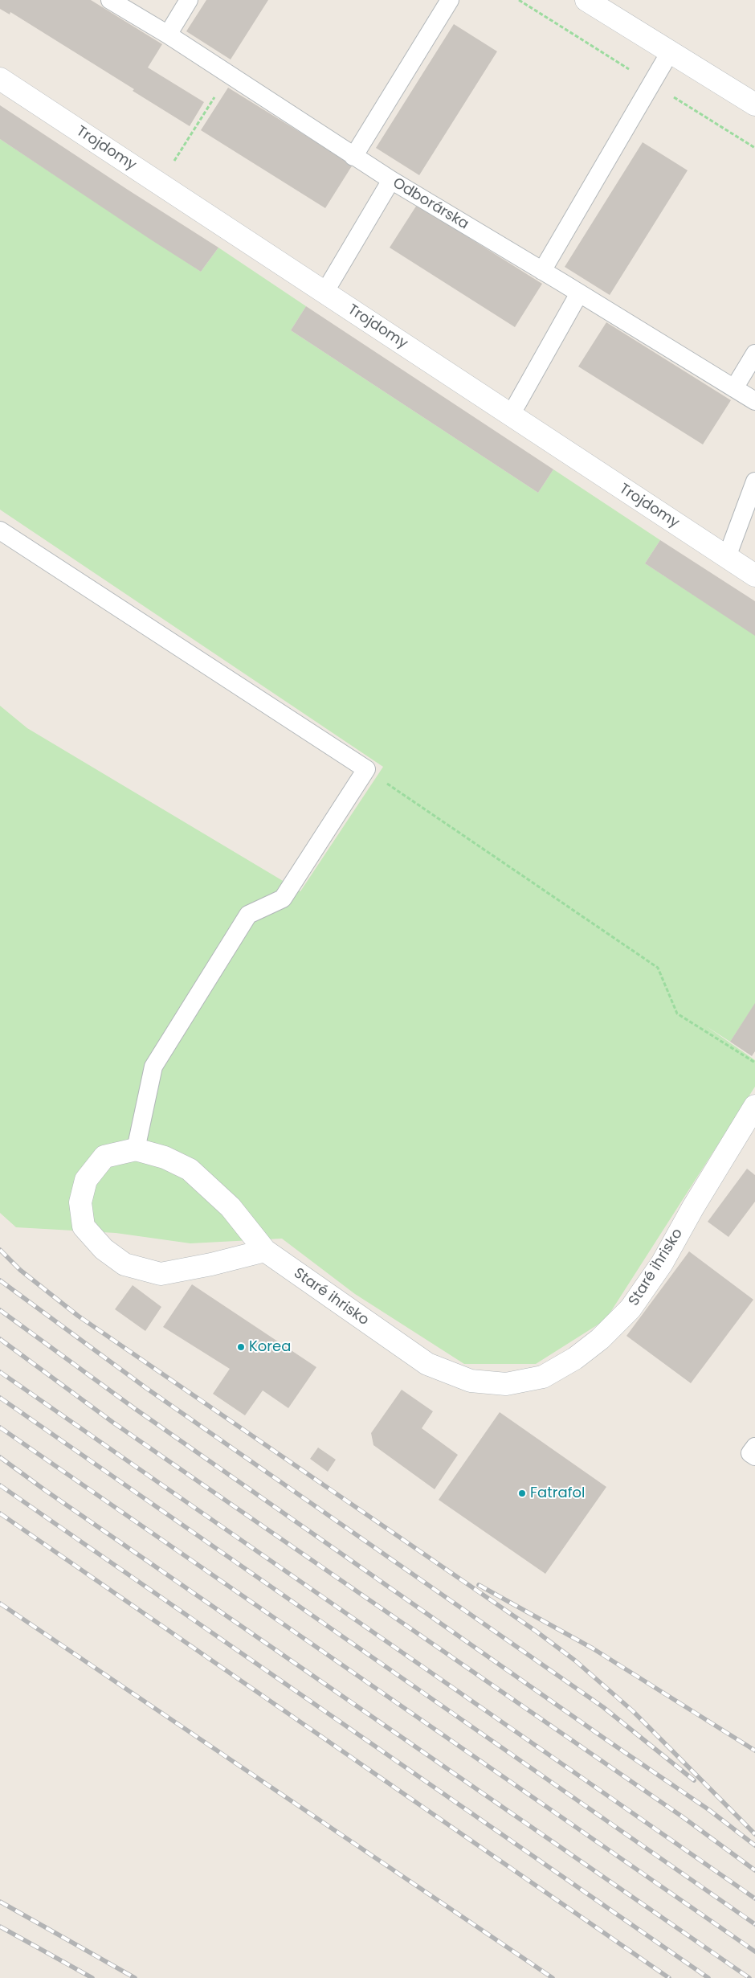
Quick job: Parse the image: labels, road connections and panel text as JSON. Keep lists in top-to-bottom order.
{
  "streets": {
    "street": ["Trojdomy", "Staré ihrisko"],
    "lane": ["Odborárska"]
  },
  "places": ["Korea", "Fatrafol"]
}
